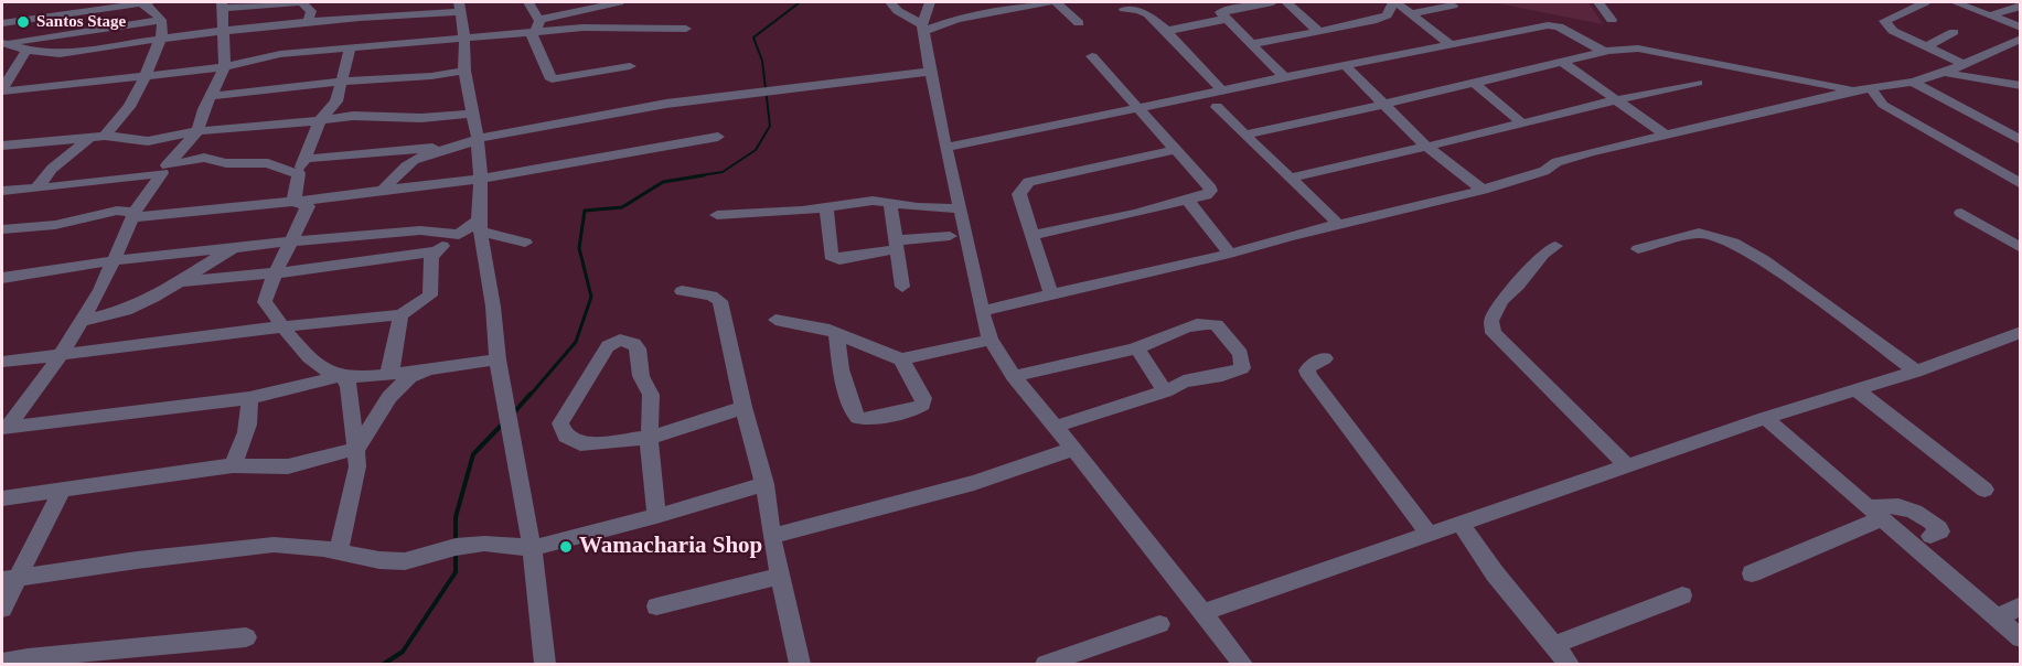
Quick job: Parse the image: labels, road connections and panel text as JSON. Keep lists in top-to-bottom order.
{
  "places": ["Santos Stage", "Wamacharia Shop"]
}
